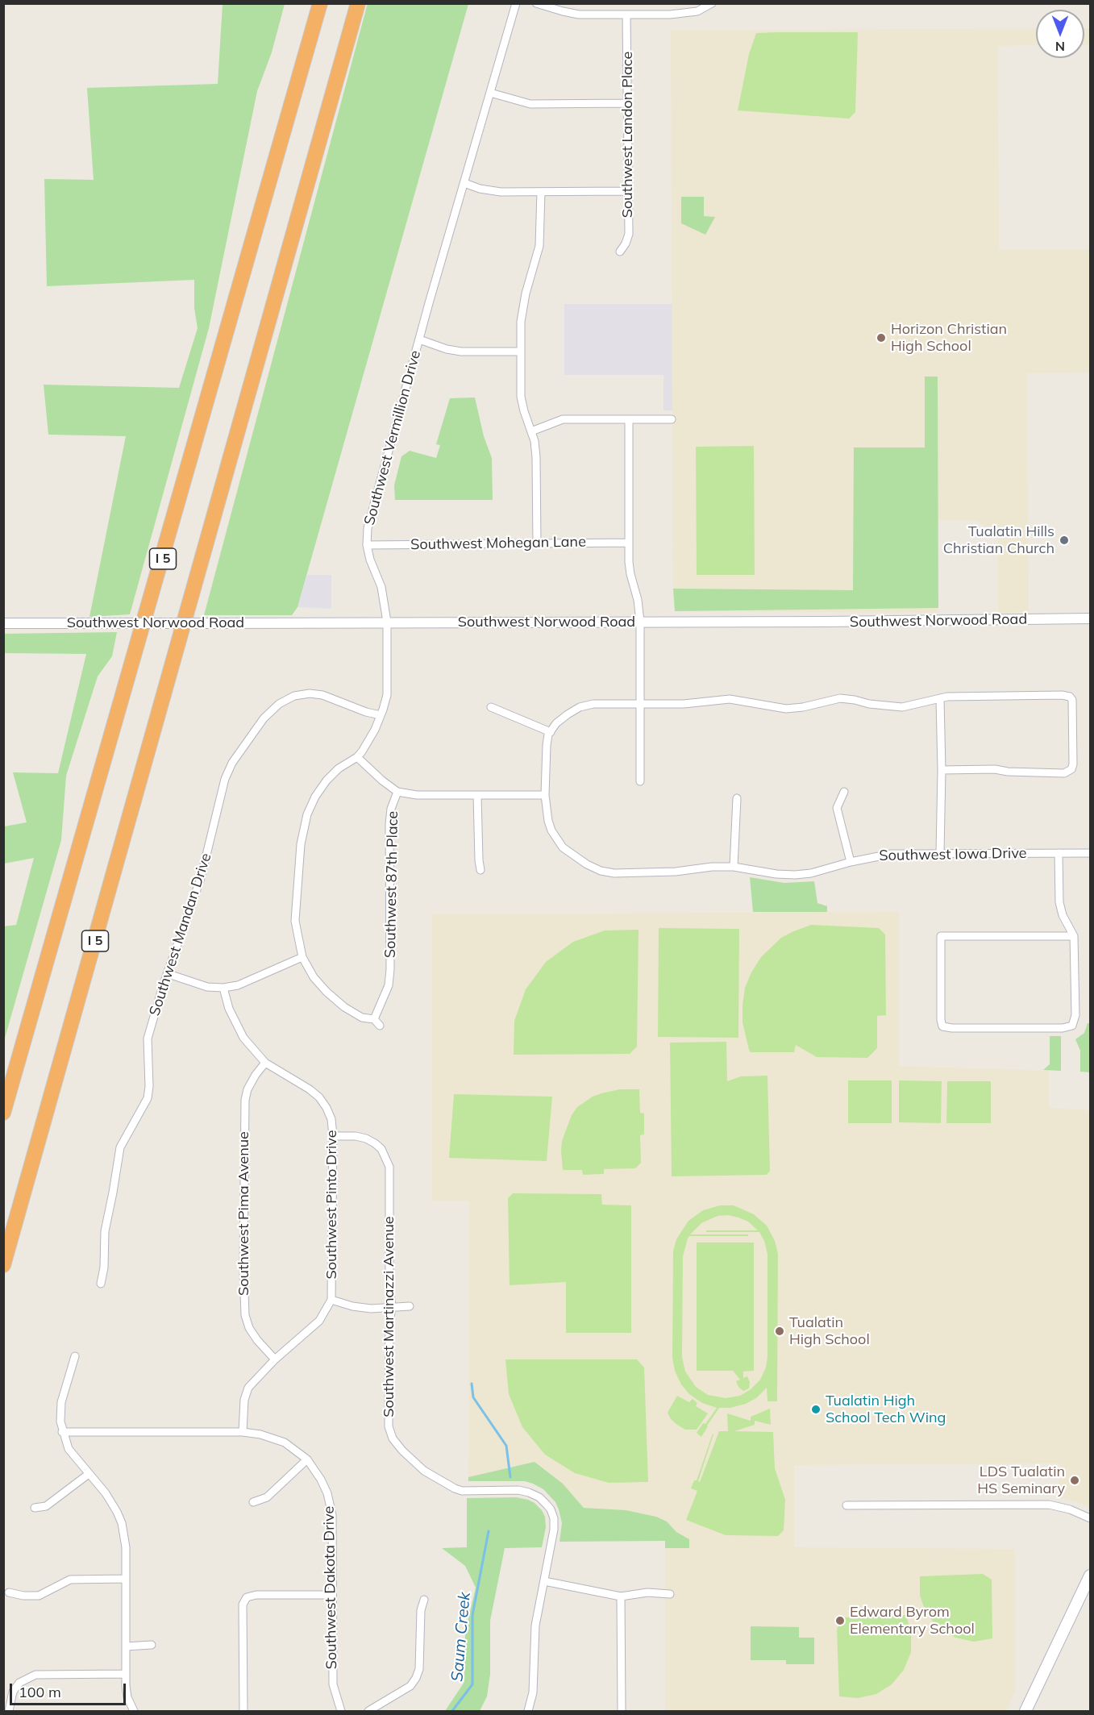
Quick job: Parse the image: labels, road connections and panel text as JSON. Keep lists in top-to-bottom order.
{
  "streets": {
    "highway": ["I 5"],
    "street": [
      "Southwest Landon Place",
      "Southwest Vermillion Drive",
      "Southwest Mohegan Lane",
      "Southwest Norwood Road",
      "Southwest Iowa Drive",
      "Southwest 87th Place",
      "Southwest Mandan Drive",
      "Southwest Pinto Drive",
      "Southwest Pima Avenue",
      "Southwest Martinazzi Avenue",
      "Southwest Dakota Drive"
    ]
  },
  "crossings": [
    ["Southwest Vermillion Drive", "Southwest Mohegan Lane"],
    ["Southwest Vermillion Drive", "Southwest Norwood Road"],
    ["Southwest Vermillion Drive", "Southwest 87th Place"],
    ["Southwest Vermillion Drive", "Southwest Mandan Drive"],
    ["Southwest Pinto Drive", "Southwest Pima Avenue"],
    ["Southwest Pinto Drive", "Southwest Martinazzi Avenue"],
    ["Southwest Pinto Drive", "Southwest Dakota Drive"]
  ],
  "water": ["Saum Creek"],
  "places": [
    "Horizon Christian High School",
    "Tualatin Hills Christian Church",
    "Tualatin High School",
    "Tualatin High School Tech Wing",
    "LDS Tualatin HS Seminary",
    "Edward Byrom Elementary School"
  ],
  "scale_bar": "100 m",
  "north": "bottom"
}
